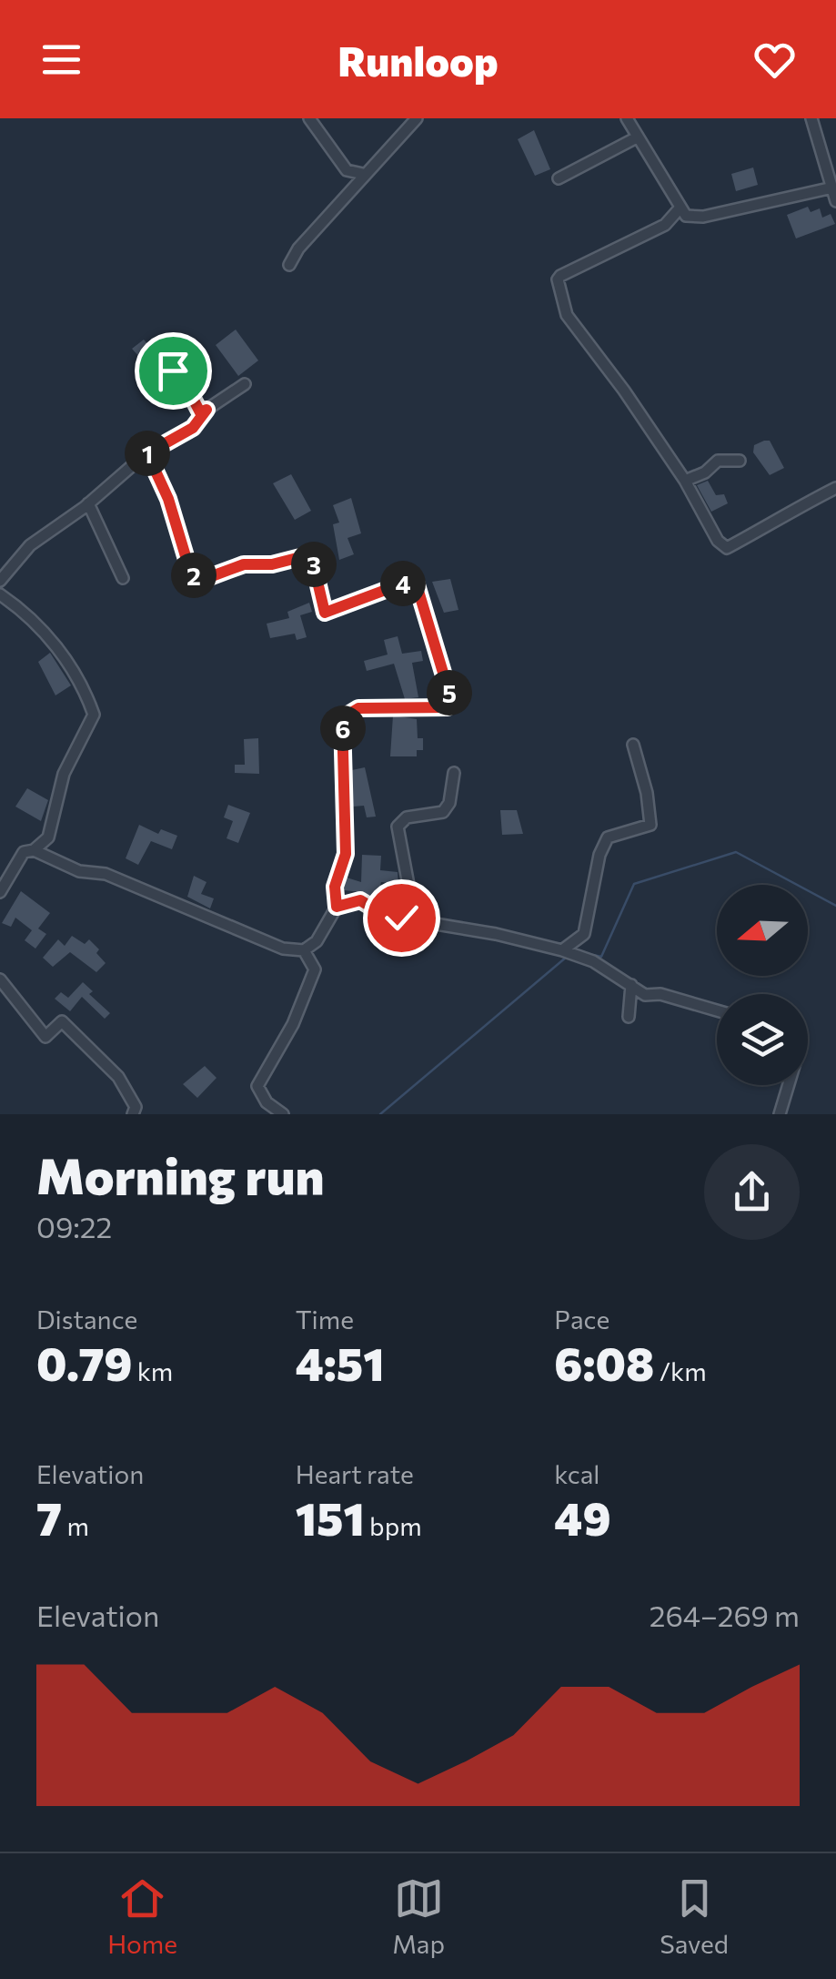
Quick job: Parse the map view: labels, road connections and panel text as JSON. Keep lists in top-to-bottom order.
{
  "north": "left",
  "page": {
    "header": "Runloop",
    "pins": [
      "1",
      "3",
      "2",
      "4",
      "5",
      "6"
    ],
    "heading": ["Morning run", "09:22"],
    "stats": [
      ["Distance", "0.79 km"],
      ["Time", "4:51"],
      ["Pace", "6:08 /km"],
      ["Elevation", "7 m"],
      ["Heart rate", "151 bpm"],
      ["kcal", "49"]
    ],
    "chart": ["Elevation", "264–269 m"],
    "tabs": ["Home", "Map", "Saved"]
  }
}
